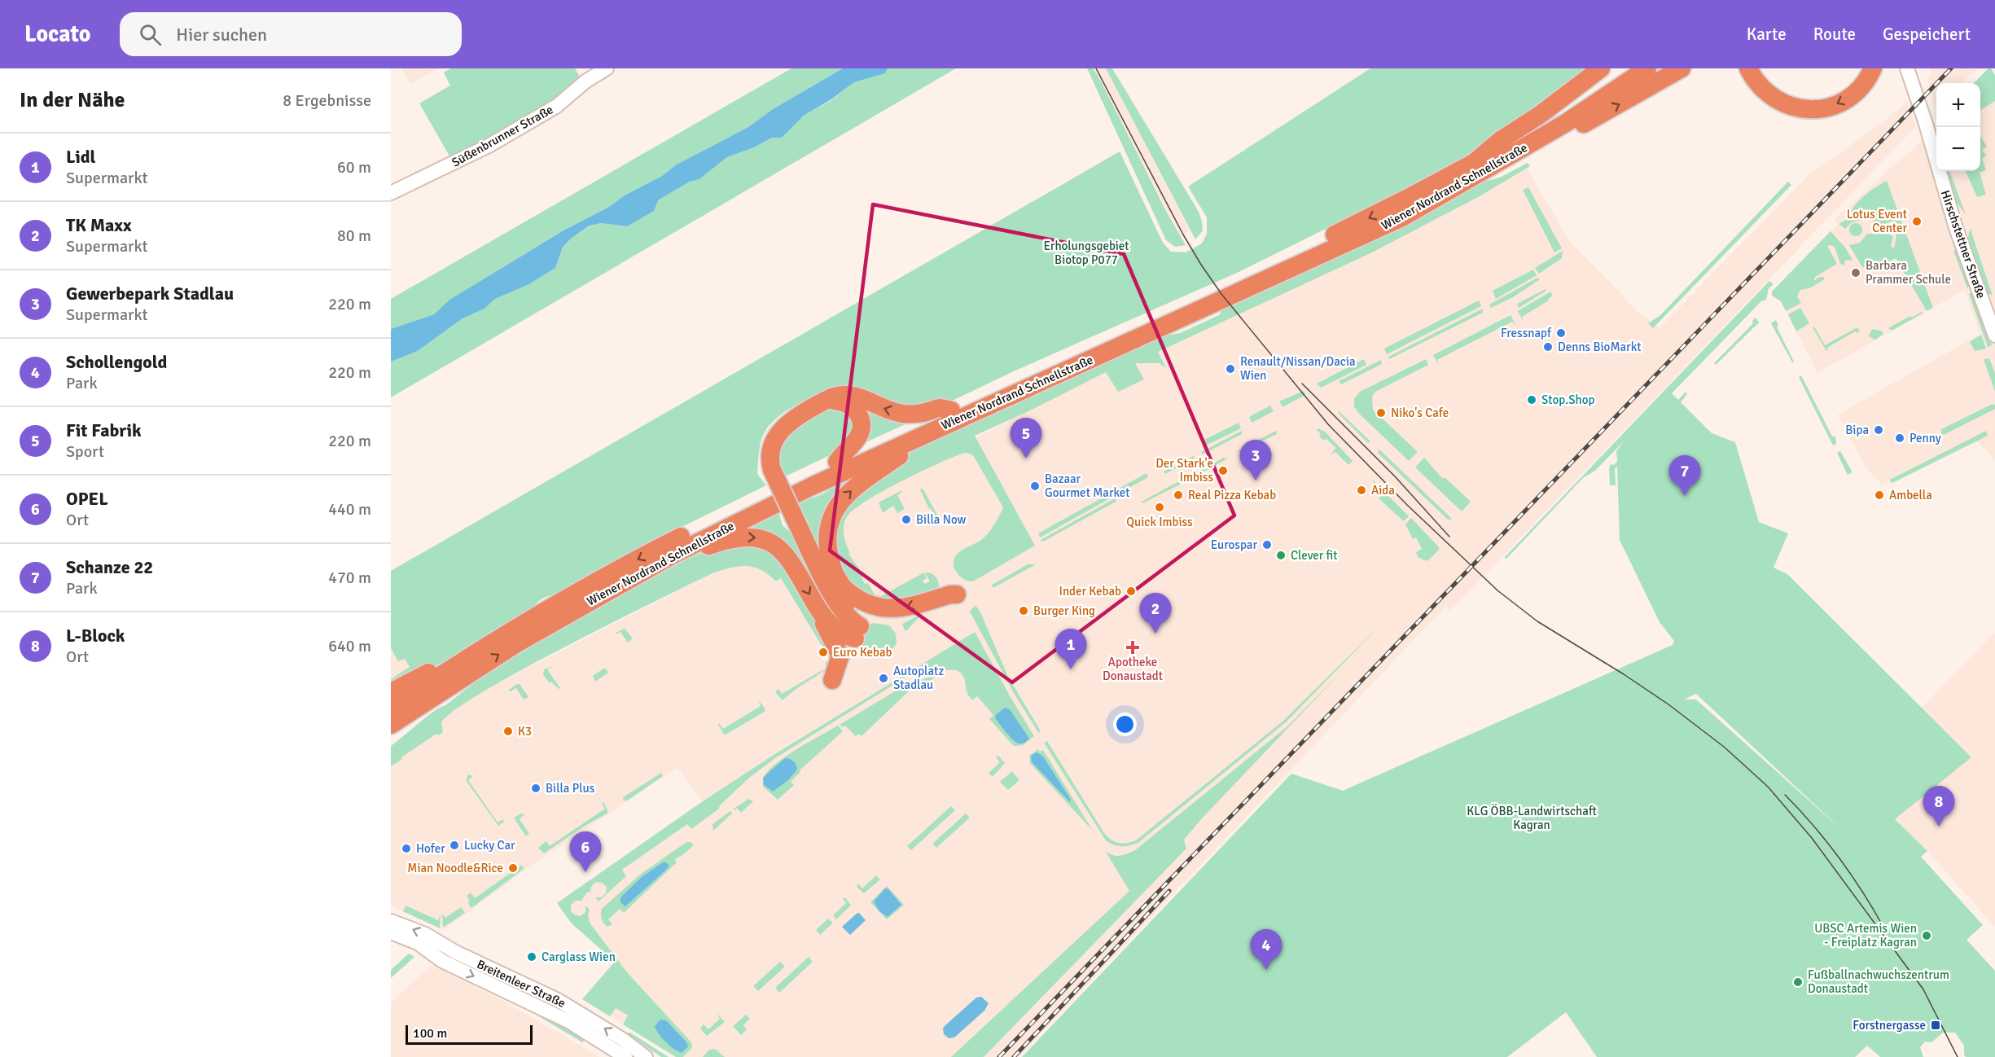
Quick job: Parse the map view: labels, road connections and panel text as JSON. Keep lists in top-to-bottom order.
{
  "streets": {
    "highway": ["Wiener Nordrand Schnellstraße"],
    "main road": ["Süßenbrunner Straße", "Hirschstettner Straße", "Breitenleer Straße"]
  },
  "parks": ["Erholungsgebiet Biotop P077", "KLG ÖBB-Landwirtschaft Kagran"],
  "places": {
    "other": [
      "Lotus Event Center",
      "Barbara Prammer Schule",
      "Fressnapf",
      "Denns BioMarkt",
      "Renault/Nissan/Dacia Wien",
      "Stop.Shop",
      "Niko's Cafe",
      "Bipa",
      "Penny",
      "Der Stark'e Imbiss",
      "Bazaar Gourmet Market",
      "Aida",
      "Real Pizza Kebab",
      "Ambella",
      "Quick Imbiss",
      "Billa Now",
      "Eurospar",
      "Clever fit",
      "Inder Kebab",
      "Burger King",
      "Euro Kebab",
      "Autoplatz Stadlau",
      "K3",
      "Billa Plus",
      "Lucky Car",
      "Hofer",
      "Mian Noodle&Rice",
      "UBSC Artemis Wien - Freiplatz Kagran",
      "Carglass Wien",
      "Fußballnachwuchszentrum Donaustadt"
    ],
    "health": ["Apotheke Donaustadt"],
    "transit": ["Forstnergasse"]
  },
  "scale_bar": "100 m",
  "page": {
    "header": "Locato",
    "search": "Hier suchen",
    "nav": ["Karte", "Route", "Gespeichert"],
    "heading": ["In der Nähe", "8 Ergebnisse"],
    "map_buttons": ["+", "−"],
    "list": [
      {
        "mark": "1",
        "name": "Lidl",
        "note": "Supermarkt",
        "value": "60 m"
      },
      {
        "mark": "2",
        "name": "TK Maxx",
        "note": "Supermarkt",
        "value": "80 m"
      },
      {
        "mark": "3",
        "name": "Gewerbepark Stadlau",
        "note": "Supermarkt",
        "value": "220 m"
      },
      {
        "mark": "4",
        "name": "Schollengold",
        "note": "Park",
        "value": "220 m"
      },
      {
        "mark": "5",
        "name": "Fit Fabrik",
        "note": "Sport",
        "value": "220 m"
      },
      {
        "mark": "6",
        "name": "OPEL",
        "note": "Ort",
        "value": "440 m"
      },
      {
        "mark": "7",
        "name": "Schanze 22",
        "note": "Park",
        "value": "470 m"
      },
      {
        "mark": "8",
        "name": "L-Block",
        "note": "Ort",
        "value": "640 m"
      }
    ],
    "pins": [
      "5",
      "3",
      "7",
      "2",
      "1",
      "8",
      "6",
      "4"
    ],
    "scale": "100 m"
  }
}
